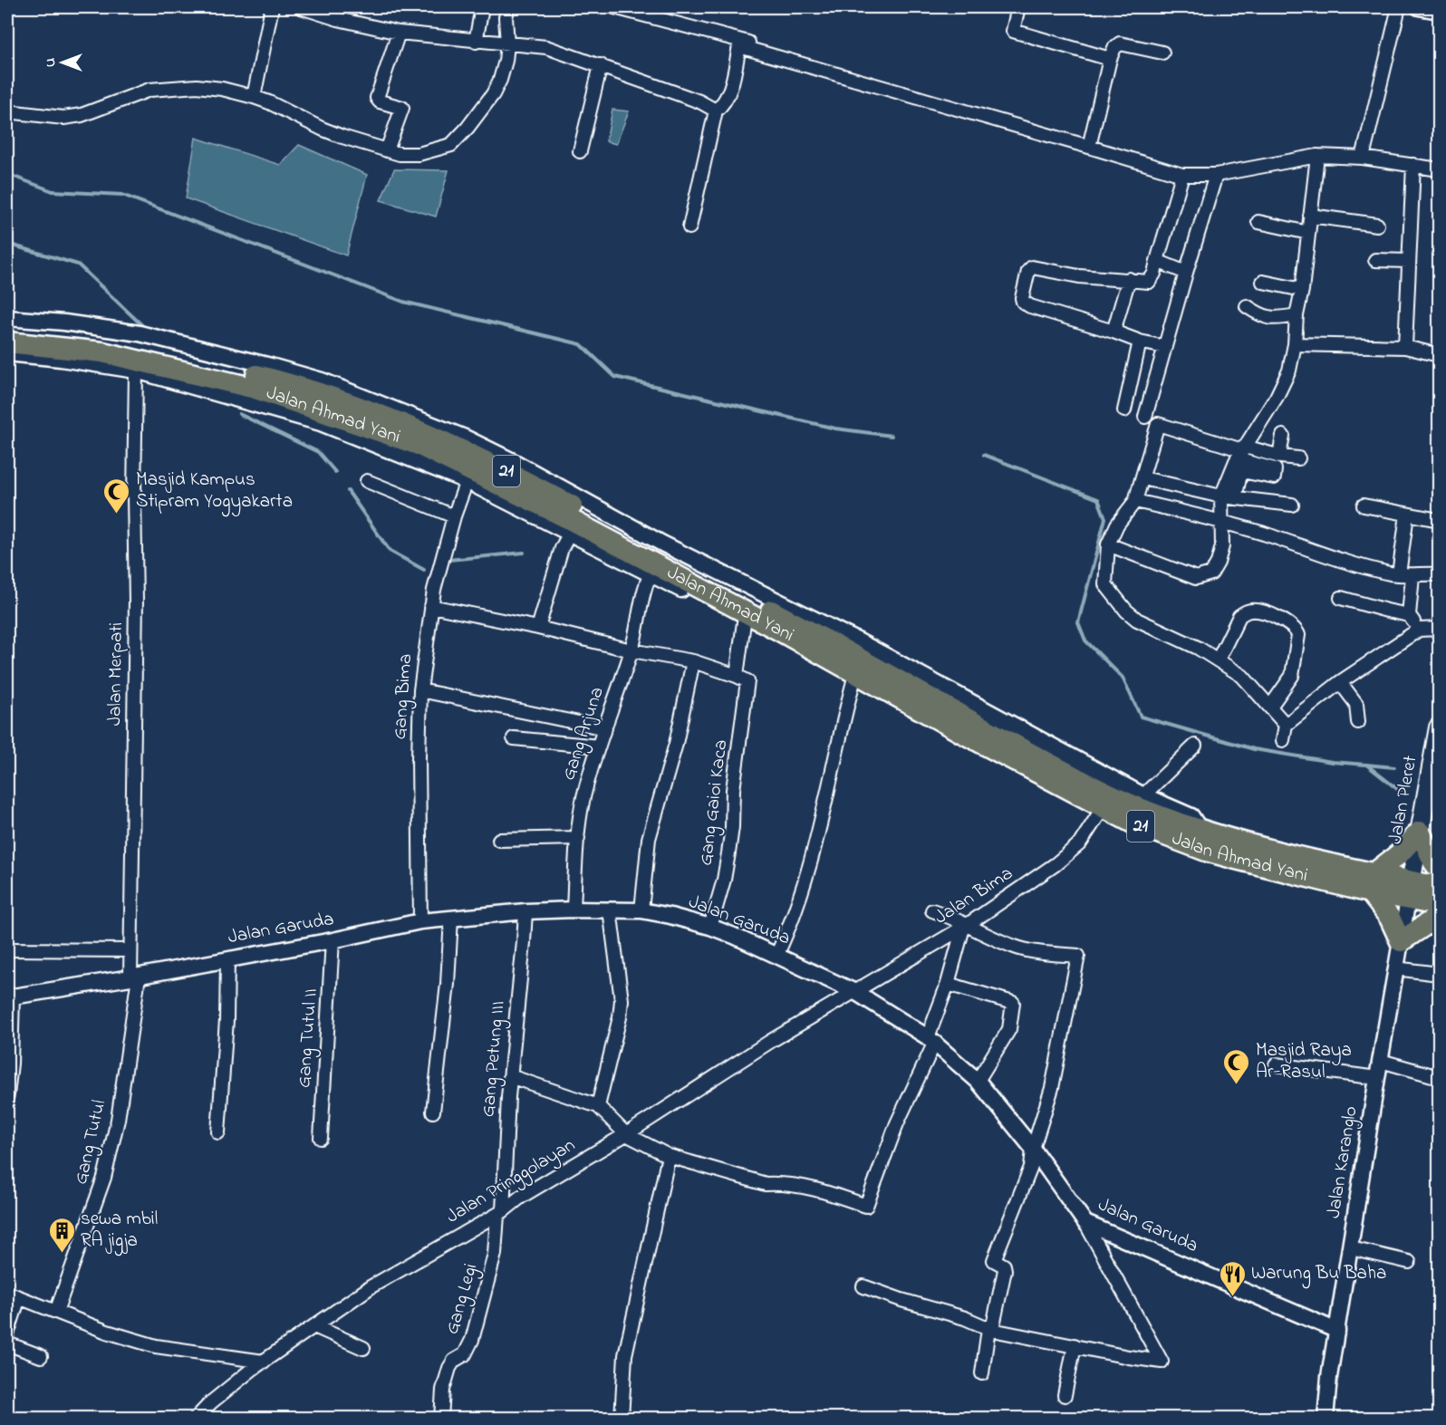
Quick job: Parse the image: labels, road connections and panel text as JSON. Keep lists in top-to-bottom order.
{
  "streets": {
    "highway": ["Jalan Ahmad Yani", "21"],
    "main road": ["Jalan Pleret"],
    "street": [
      "Jalan Merpati",
      "Gang Bima",
      "Gang Arjuna",
      "Gang Gaioi Kaca",
      "Jalan Bima",
      "Jalan Garuda",
      "Gang Tutul II",
      "Gang Petung III",
      "Gang Tutul",
      "Jalan Karanglo",
      "Jalan Pringgolayan",
      "Gang Legi"
    ]
  },
  "crossings": [
    ["Jalan Ahmad Yani", "Jalan Pleret"],
    ["Jalan Ahmad Yani", "Jalan Karanglo"],
    ["Jalan Merpati", "Jalan Garuda"],
    ["Jalan Merpati", "Gang Tutul"],
    ["Gang Bima", "Jalan Garuda"],
    ["Gang Arjuna", "Jalan Garuda"],
    ["Jalan Pleret", "Jalan Karanglo"],
    ["Gang Gaioi Kaca", "Jalan Garuda"],
    ["Jalan Bima", "Jalan Garuda"],
    ["Jalan Bima", "Jalan Pringgolayan"],
    ["Jalan Garuda", "Gang Tutul II"],
    ["Jalan Garuda", "Gang Petung III"],
    ["Jalan Garuda", "Gang Tutul"],
    ["Jalan Garuda", "Jalan Karanglo"],
    ["Jalan Garuda", "Jalan Pringgolayan"],
    ["Gang Petung III", "Jalan Pringgolayan"],
    ["Gang Petung III", "Gang Legi"],
    ["Jalan Pringgolayan", "Gang Legi"]
  ],
  "places": {
    "mosque": ["Masjid Kampus Stipram Yogyakarta", "Masjid Raya Ar-Rasul"],
    "building": ["sewa mbil RA jigja"],
    "restaurant": ["Warung Bu Baha"]
  },
  "north": "left"
}
